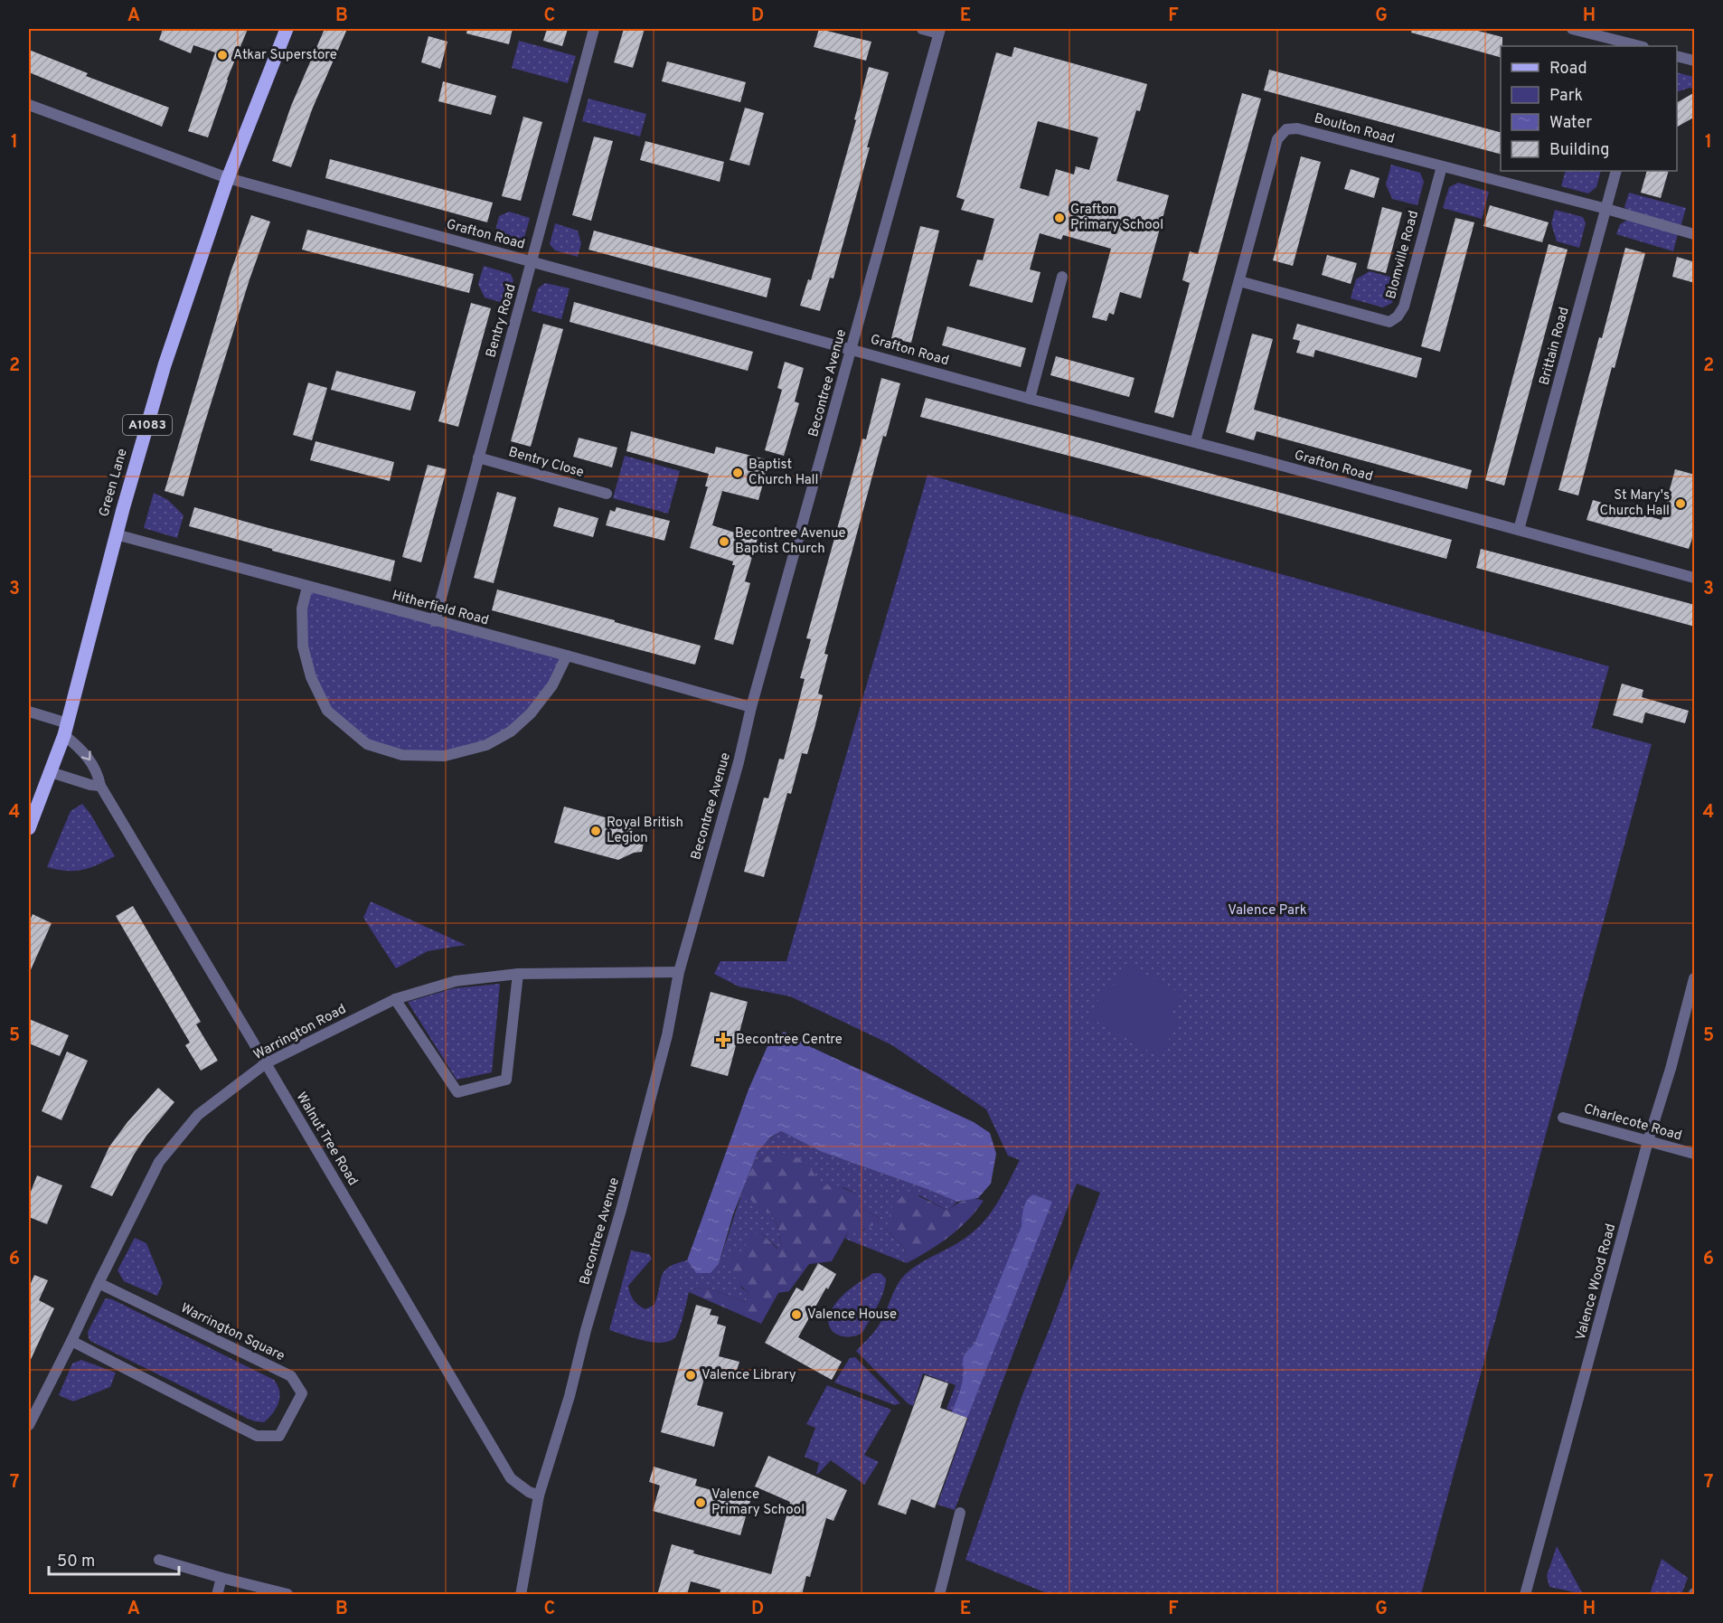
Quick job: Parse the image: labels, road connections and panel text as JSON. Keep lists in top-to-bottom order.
{
  "streets": {
    "main road": ["A1083", "Green Lane"],
    "street": [
      "Boulton Road",
      "Grafton Road",
      "Blomville Road",
      "Bentry Road",
      "Brittain Road",
      "Becontree Avenue",
      "Bentry Close",
      "Hitherfield Road",
      "Warrington Road",
      "Charlecote Road",
      "Walnut Tree Road",
      "Valence Wood Road",
      "Warrington Square"
    ]
  },
  "crossings": [
    ["Boulton Road", "Grafton Road"],
    ["Boulton Road", "Blomville Road"],
    ["Boulton Road", "Brittain Road"],
    ["Grafton Road", "Bentry Road"],
    ["Grafton Road", "Brittain Road"],
    ["Grafton Road", "Becontree Avenue"],
    ["Grafton Road", "Green Lane"],
    ["Bentry Road", "Bentry Close"],
    ["Bentry Road", "Hitherfield Road"],
    ["Becontree Avenue", "Hitherfield Road"],
    ["Becontree Avenue", "Warrington Road"],
    ["Becontree Avenue", "Walnut Tree Road"],
    ["Green Lane", "Hitherfield Road"],
    ["Green Lane", "Walnut Tree Road"],
    ["Warrington Road", "Walnut Tree Road"],
    ["Warrington Road", "Warrington Square"],
    ["Charlecote Road", "Valence Wood Road"]
  ],
  "parks": ["Valence Park"],
  "places": {
    "other": [
      "Atkar Superstore",
      "Grafton Primary School",
      "Baptist Church Hall",
      "St Mary's Church Hall",
      "Becontree Avenue Baptist Church",
      "Royal British Legion",
      "Valence House",
      "Valence Library",
      "Valence Primary School"
    ],
    "health": ["Becontree Centre"]
  },
  "legend": [
    "Road",
    "Park",
    "Water",
    "Building"
  ],
  "scale_bar": "50 m",
  "grid": {
    "columns": [
      "A",
      "B",
      "C",
      "D",
      "E",
      "F",
      "G",
      "H"
    ],
    "rows": [
      "1",
      "2",
      "3",
      "4",
      "5",
      "6",
      "7"
    ]
  }
}
